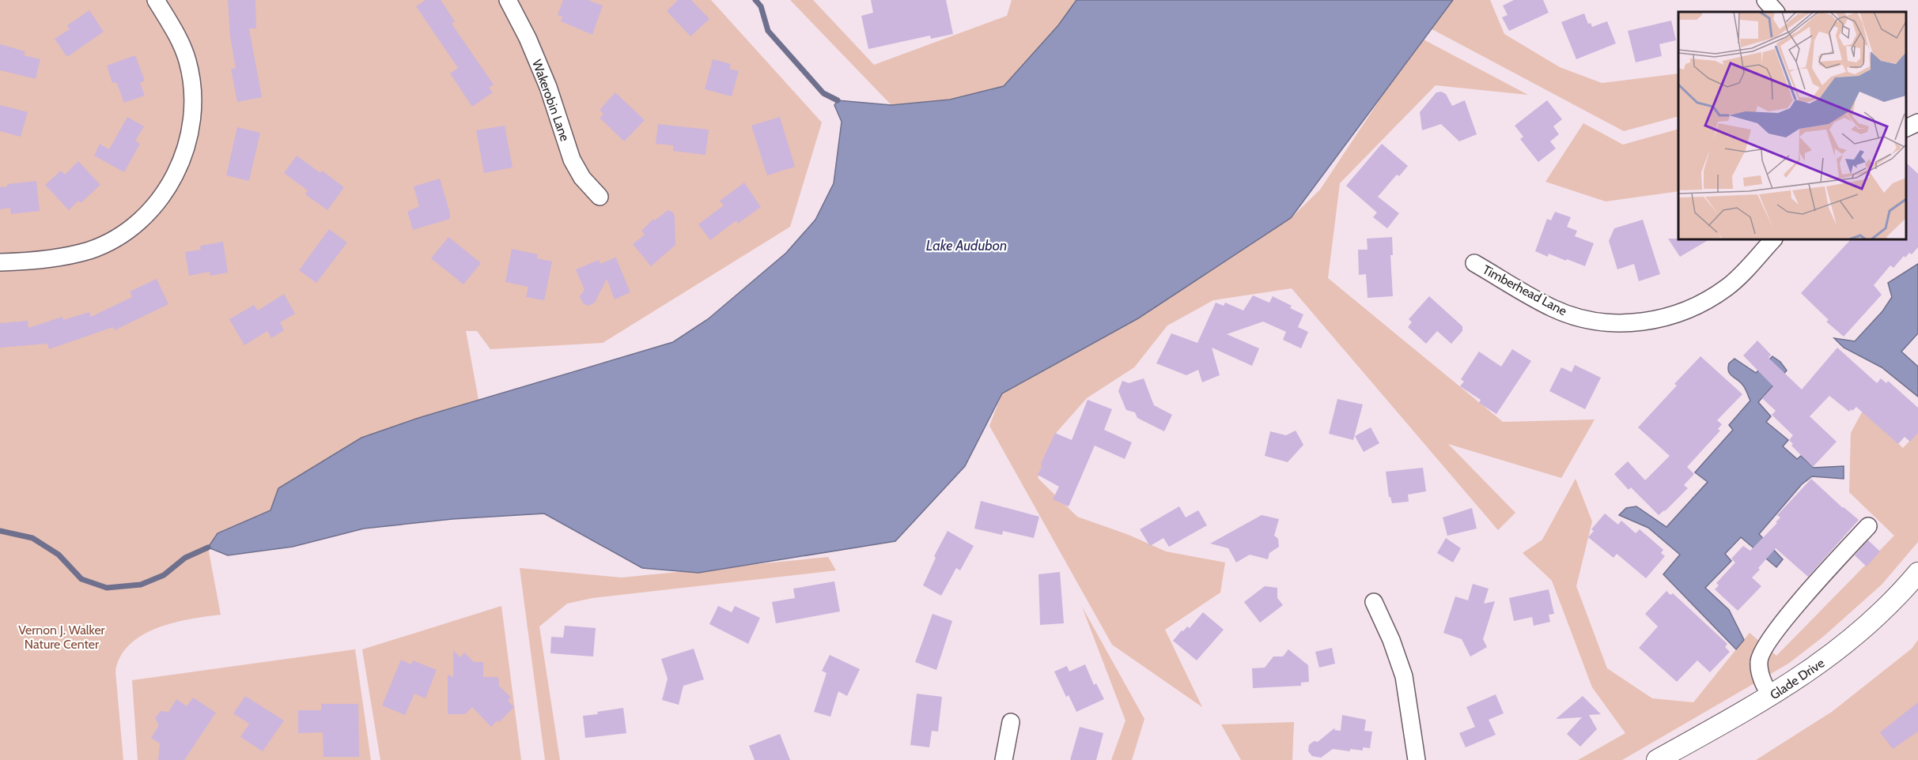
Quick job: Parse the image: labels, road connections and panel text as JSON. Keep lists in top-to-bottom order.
{
  "streets": {
    "street": ["Wakerobin Lane", "Timberhead Lane", "Glade Drive"]
  },
  "water": ["Lake Audubon"],
  "parks": ["Vernon J. Walker Nature Center"]
}
